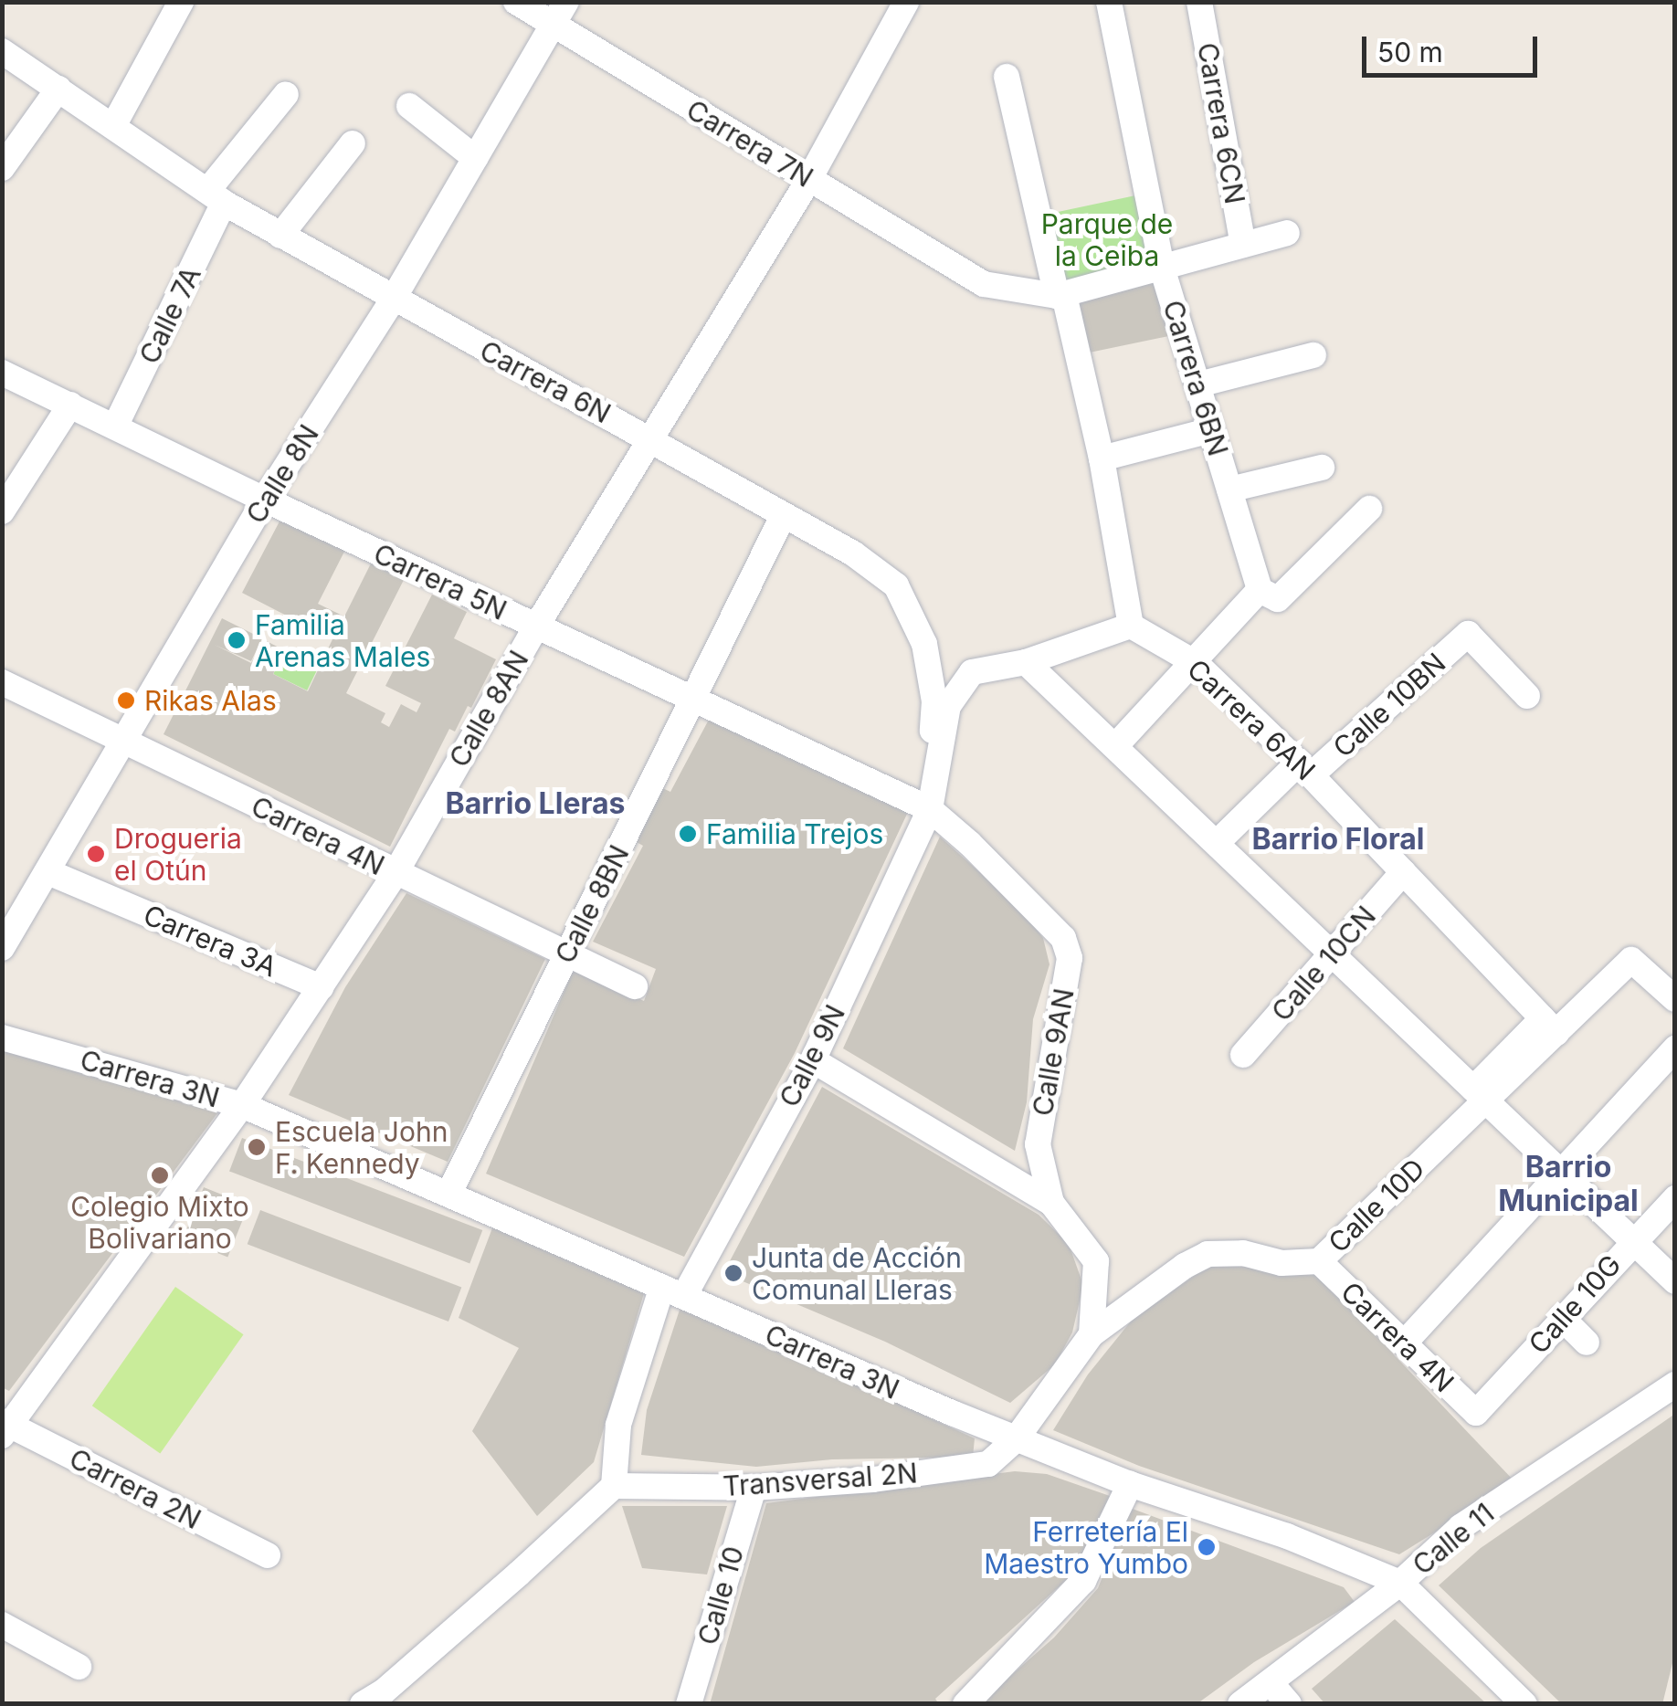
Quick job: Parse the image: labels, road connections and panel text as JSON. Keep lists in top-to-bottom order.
{
  "streets": {
    "street": [
      "Carrera 6CN",
      "Carrera 7N",
      "Calle 7A",
      "Carrera 6BN",
      "Carrera 6N",
      "Calle 8N",
      "Carrera 5N",
      "Calle 10BN",
      "Calle 8AN",
      "Carrera 6AN",
      "Carrera 4N",
      "Calle 8BN",
      "Carrera 3A",
      "Calle 10CN",
      "Calle 9AN",
      "Calle 9N",
      "Carrera 3N",
      "Calle 10D",
      "Calle 10G",
      "Transversal 2N",
      "Carrera 2N",
      "Calle 11",
      "Calle 10"
    ]
  },
  "crossings": [
    ["Carrera 7N", "Calle 8N"],
    ["Carrera 7N", "Calle 8AN"],
    ["Calle 7A", "Carrera 6N"],
    ["Calle 7A", "Carrera 5N"],
    ["Carrera 6N", "Calle 8N"],
    ["Carrera 6N", "Carrera 5N"],
    ["Carrera 6N", "Calle 8AN"],
    ["Carrera 6N", "Calle 8BN"],
    ["Carrera 6N", "Calle 9AN"],
    ["Carrera 6N", "Calle 9N"],
    ["Calle 8N", "Carrera 5N"],
    ["Calle 8N", "Carrera 4N"],
    ["Calle 8N", "Carrera 3A"],
    ["Carrera 5N", "Calle 8AN"],
    ["Carrera 5N", "Calle 8BN"],
    ["Carrera 5N", "Calle 9AN"],
    ["Carrera 5N", "Calle 9N"],
    ["Calle 10BN", "Carrera 6AN"],
    ["Calle 8AN", "Carrera 4N"],
    ["Calle 8AN", "Carrera 3A"],
    ["Calle 8AN", "Carrera 3N"],
    ["Calle 8AN", "Carrera 2N"],
    ["Carrera 6AN", "Calle 10CN"],
    ["Carrera 6AN", "Calle 10D"],
    ["Carrera 4N", "Calle 8BN"],
    ["Carrera 4N", "Calle 10D"],
    ["Carrera 4N", "Calle 10G"],
    ["Calle 8BN", "Carrera 3N"],
    ["Calle 9AN", "Calle 9N"],
    ["Calle 9AN", "Calle 10D"],
    ["Calle 9N", "Carrera 3N"],
    ["Calle 9N", "Transversal 2N"],
    ["Carrera 3N", "Calle 10D"],
    ["Carrera 3N", "Transversal 2N"],
    ["Carrera 3N", "Calle 11"],
    ["Calle 10D", "Transversal 2N"],
    ["Transversal 2N", "Calle 10"]
  ],
  "districts": ["Barrio Lleras", "Barrio Floral", "Barrio Municipal"],
  "parks": ["Parque de la Ceiba"],
  "places": [
    "Familia Arenas Males",
    "Rikas Alas",
    "Familia Trejos",
    "Drogueria el Otún",
    "Escuela John F. Kennedy",
    "Colegio Mixto Bolivariano",
    "Junta de Acción Comunal Lleras",
    "Ferretería El Maestro Yumbo"
  ],
  "scale_bar": "50 m"
}
